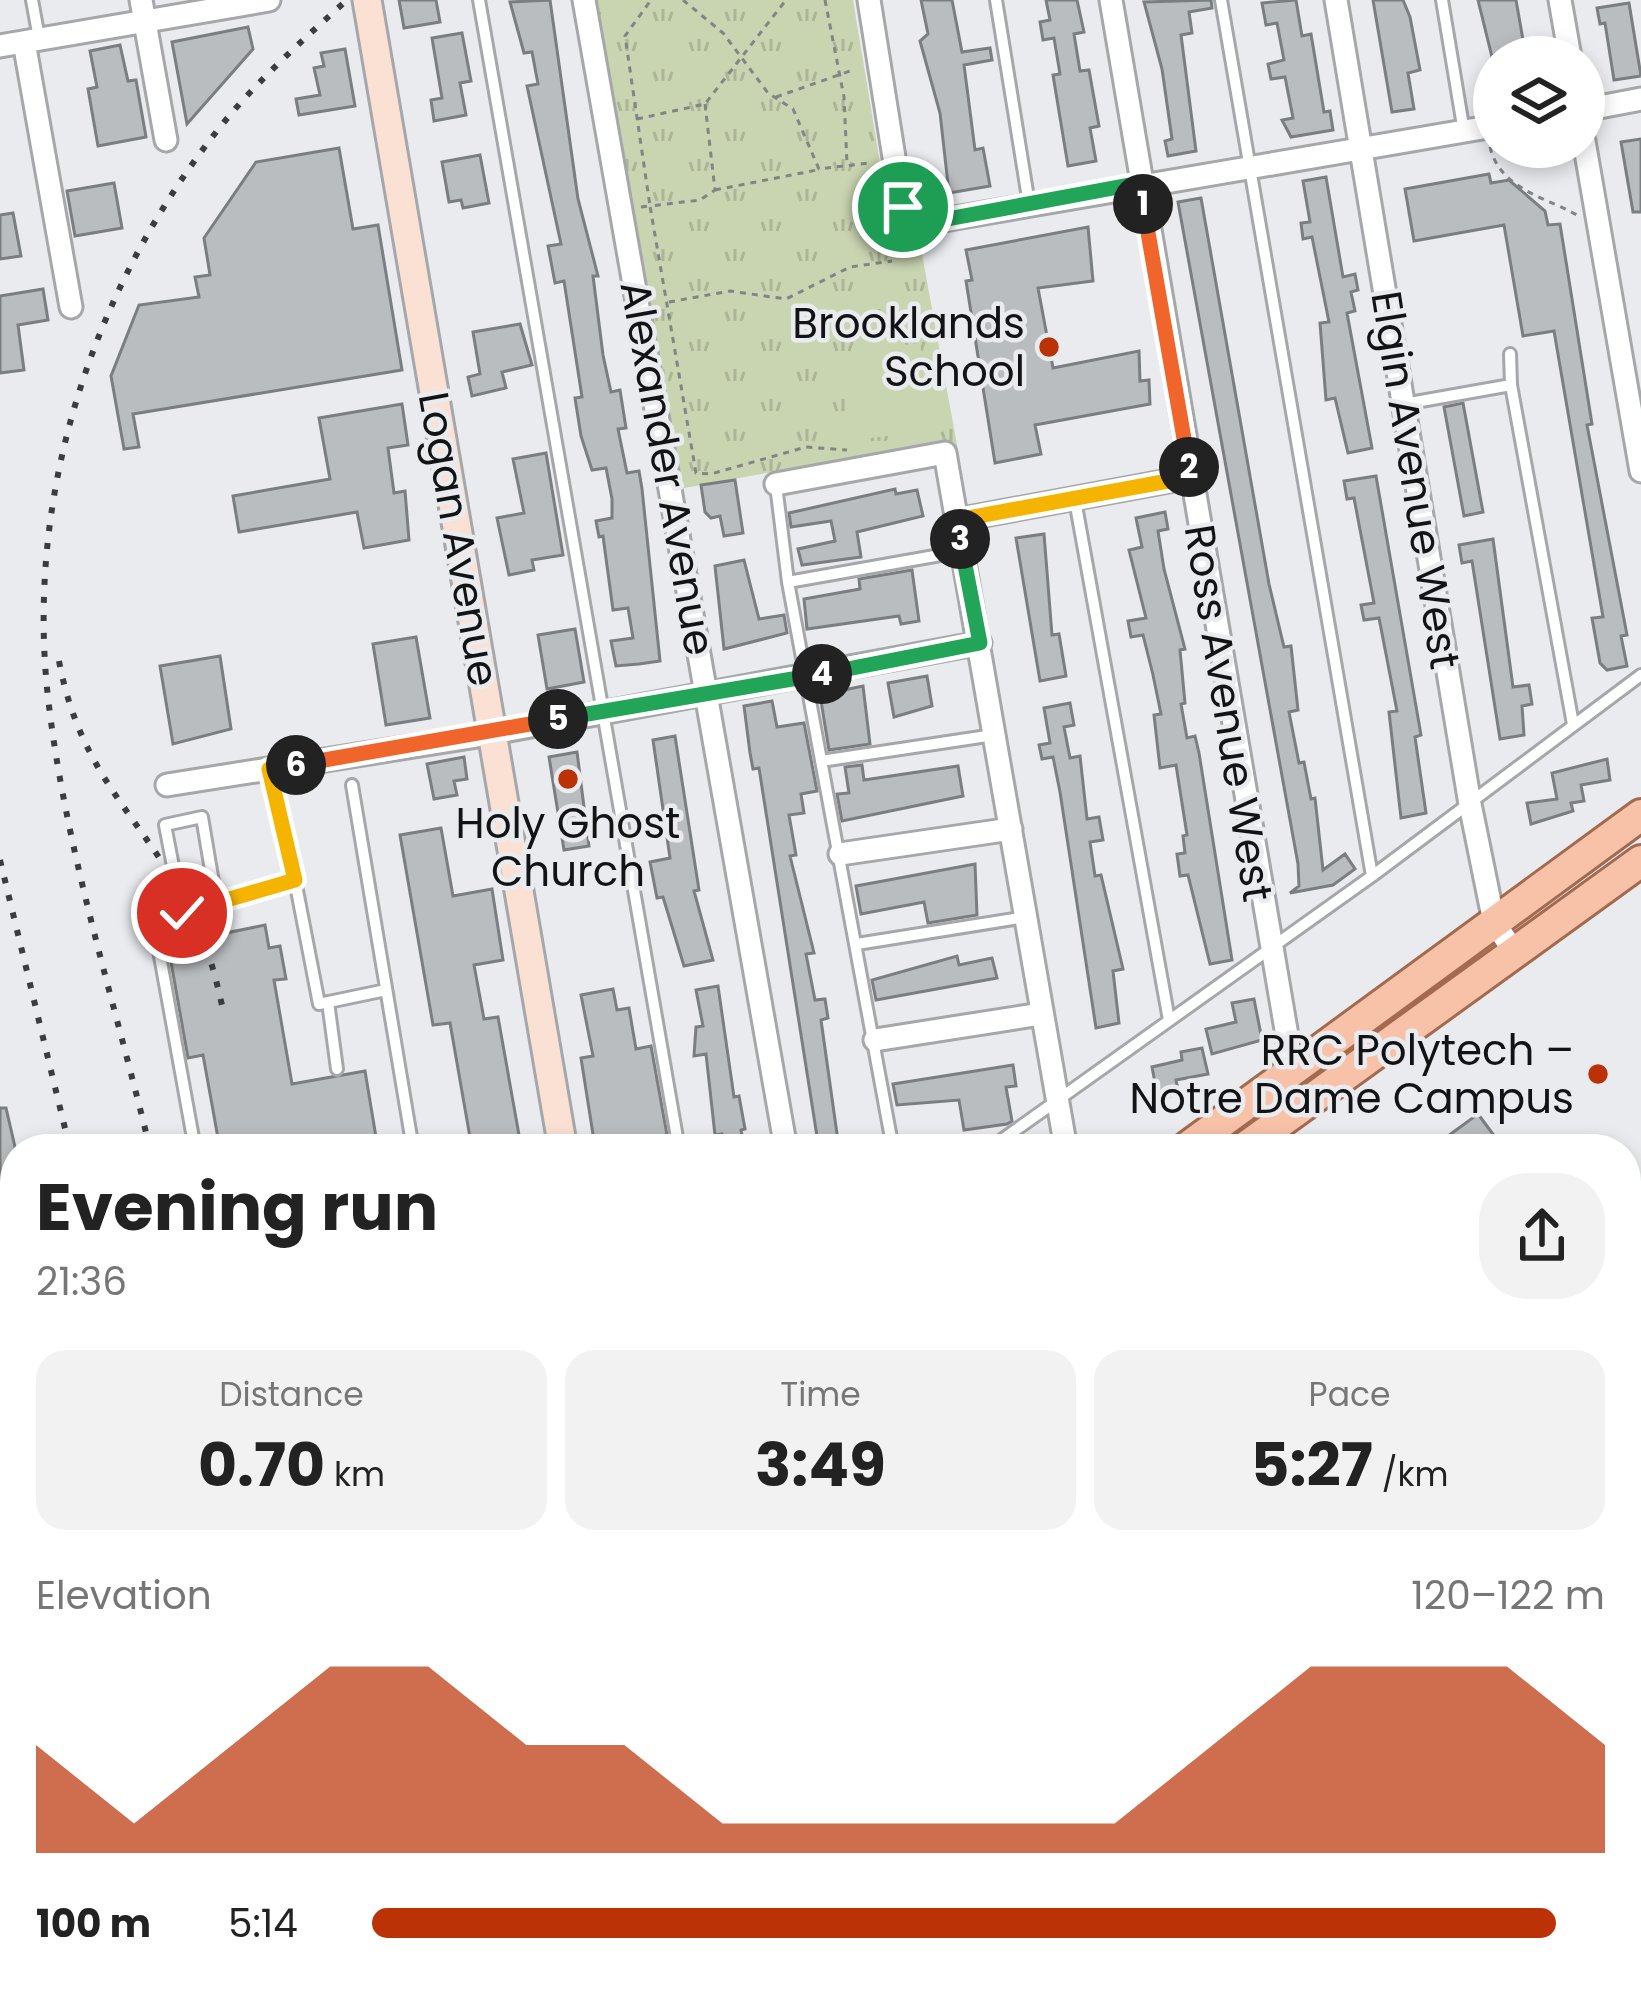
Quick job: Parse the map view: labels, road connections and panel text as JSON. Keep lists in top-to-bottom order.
{
  "streets": {
    "main road": ["Logan Avenue"],
    "street": ["Alexander Avenue", "Elgin Avenue West", "Ross Avenue West"]
  },
  "places": ["Brooklands School", "Holy Ghost Church", "RRC Polytech – Notre Dame Campus"],
  "page": {
    "pins": [
      "1",
      "2",
      "3",
      "4",
      "5",
      "6"
    ],
    "heading": ["Evening run", "21:36"],
    "stats": [
      ["Distance", "0.70 km"],
      ["Time", "3:49"],
      ["Pace", "5:27 /km"]
    ],
    "chart": ["Elevation", "120–122 m"],
    "list": [
      {
        "name": "100 m",
        "note": "5:14"
      }
    ]
  }
}
